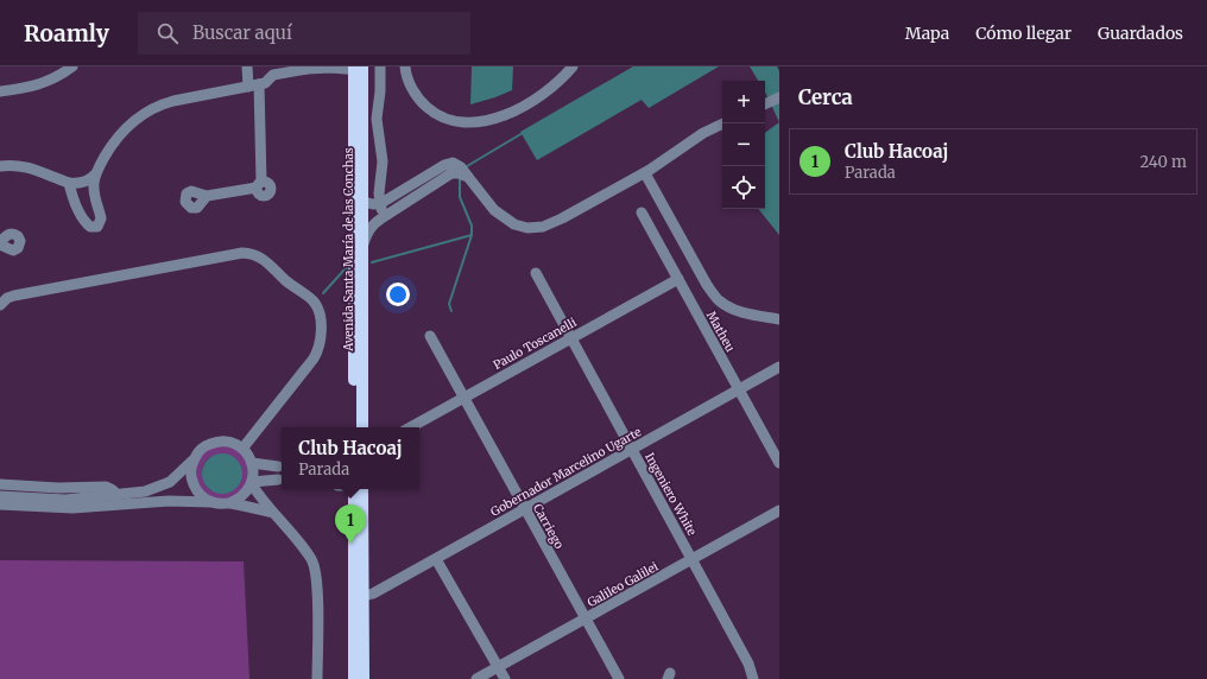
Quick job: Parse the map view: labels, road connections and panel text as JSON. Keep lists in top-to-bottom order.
{
  "streets": {
    "main road": ["Avenida Santa María de las Conchas"],
    "street": [
      "Matheu",
      "Paulo Toscanelli",
      "Gobernador Marcelino Ugarte",
      "Ingeniero White",
      "Carriego",
      "Galileo Galilei"
    ]
  },
  "crossings": [
    ["Matheu", "Paulo Toscanelli"],
    ["Matheu", "Gobernador Marcelino Ugarte"],
    ["Paulo Toscanelli", "Ingeniero White"],
    ["Paulo Toscanelli", "Carriego"],
    ["Gobernador Marcelino Ugarte", "Ingeniero White"],
    ["Gobernador Marcelino Ugarte", "Carriego"],
    ["Ingeniero White", "Galileo Galilei"],
    ["Carriego", "Galileo Galilei"]
  ],
  "page": {
    "header": "Roamly",
    "search": "Buscar aquí",
    "nav": ["Mapa", "Cómo llegar", "Guardados"],
    "heading": "Cerca",
    "map_buttons": ["+", "−"],
    "list": [
      {
        "mark": "1",
        "name": "Club Hacoaj",
        "note": "Parada",
        "value": "240 m"
      }
    ],
    "popup": ["Club Hacoaj", "Parada"],
    "pins": "1"
  }
}
